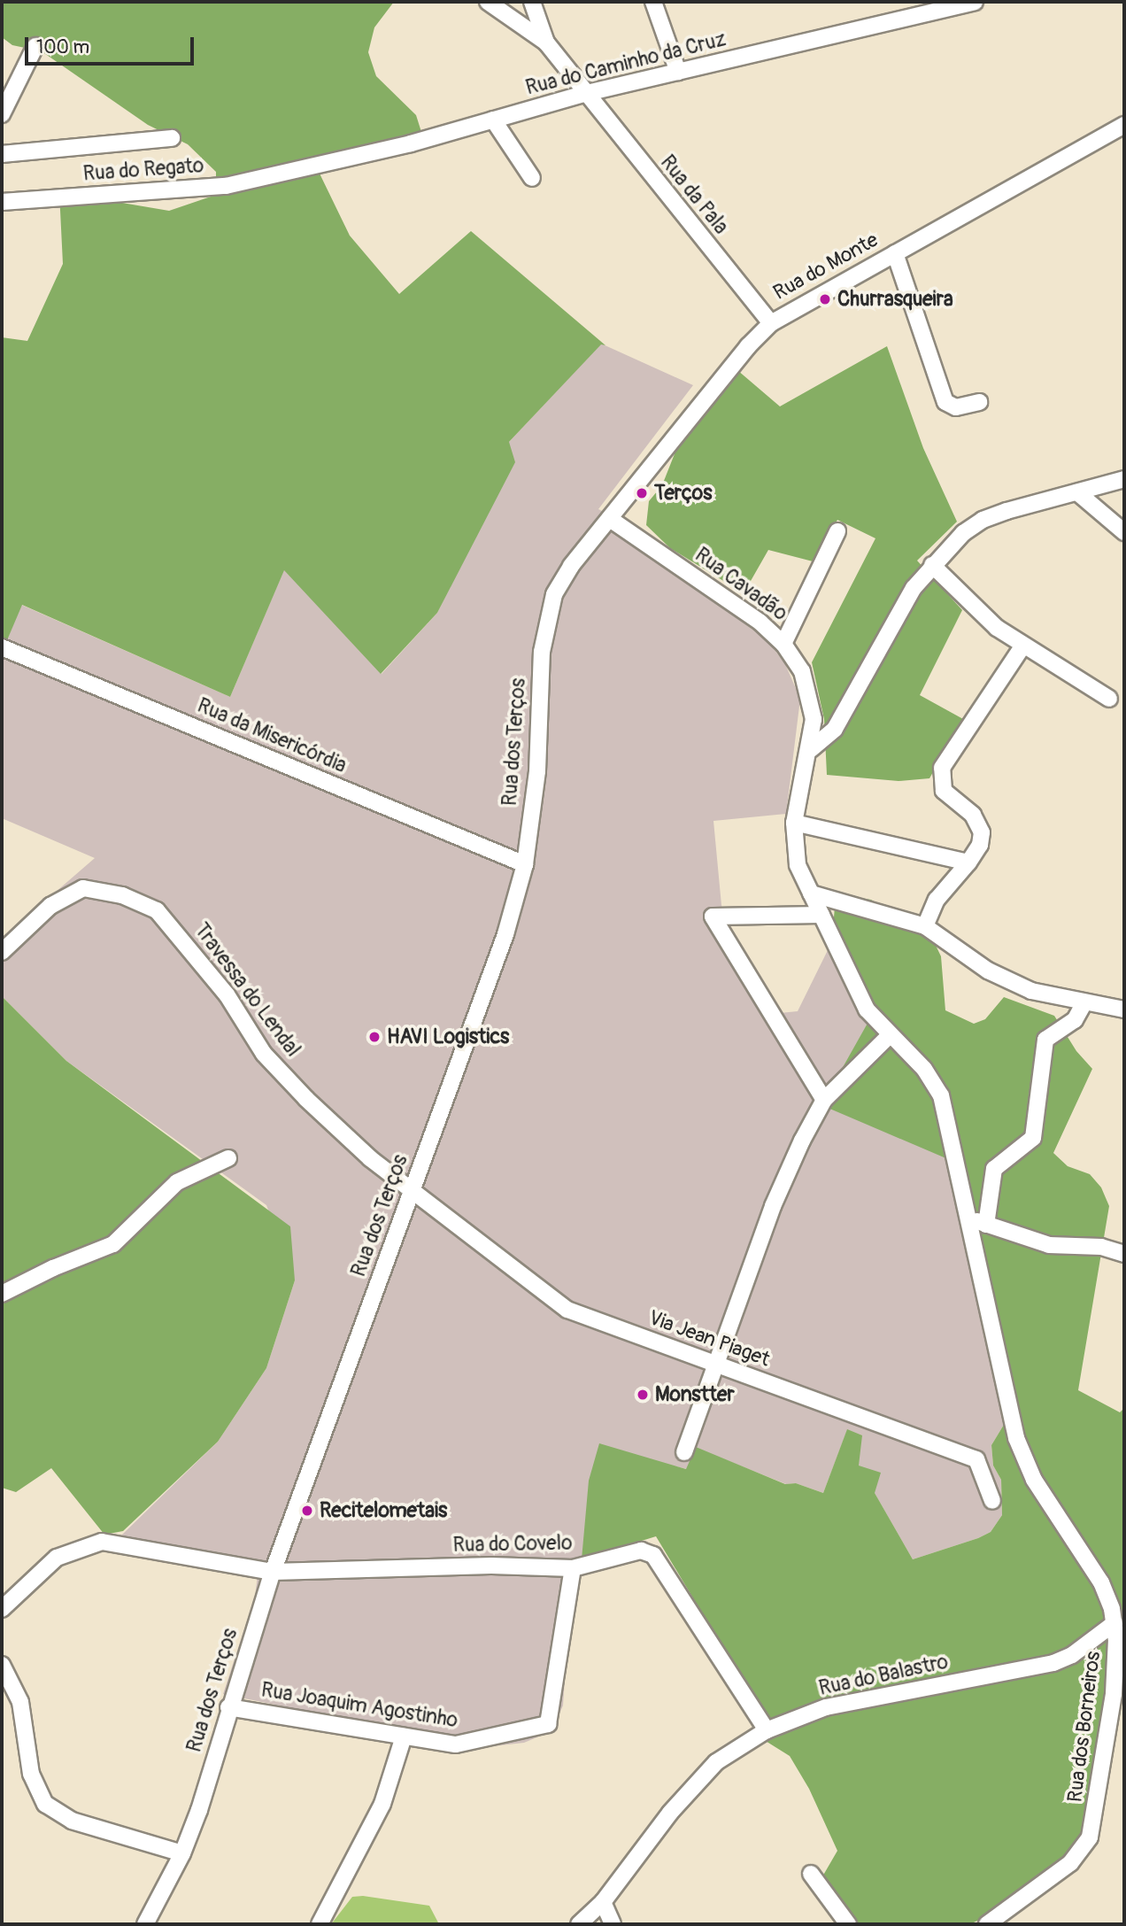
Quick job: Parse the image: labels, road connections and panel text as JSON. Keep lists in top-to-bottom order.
{
  "streets": {
    "street": [
      "Rua do Caminho da Cruz",
      "Rua do Regato",
      "Rua da Pala",
      "Rua do Monte",
      "Rua Cavadão",
      "Rua da Misericórdia",
      "Rua dos Terços",
      "Travessa do Lendal",
      "Via Jean Piaget",
      "Rua do Covelo",
      "Rua do Balastro",
      "Rua Joaquim Agostinho",
      "Rua dos Borneiros"
    ]
  },
  "crossings": [
    ["Rua do Caminho da Cruz", "Rua do Regato"],
    ["Rua do Caminho da Cruz", "Rua da Pala"],
    ["Rua da Pala", "Rua do Monte"],
    ["Rua do Monte", "Rua Cavadão"],
    ["Rua do Monte", "Rua dos Terços"],
    ["Rua Cavadão", "Rua dos Terços"],
    ["Rua Cavadão", "Rua dos Borneiros"],
    ["Rua da Misericórdia", "Rua dos Terços"],
    ["Rua dos Terços", "Travessa do Lendal"],
    ["Rua dos Terços", "Via Jean Piaget"],
    ["Rua dos Terços", "Rua do Covelo"],
    ["Rua dos Terços", "Rua Joaquim Agostinho"],
    ["Travessa do Lendal", "Via Jean Piaget"],
    ["Rua do Covelo", "Rua do Balastro"],
    ["Rua do Covelo", "Rua Joaquim Agostinho"],
    ["Rua do Balastro", "Rua dos Borneiros"]
  ],
  "places": [
    "Churrasqueira",
    "Terços",
    "HAVI Logistics",
    "Monstter",
    "Recitelometais"
  ],
  "scale_bar": "100 m"
}
